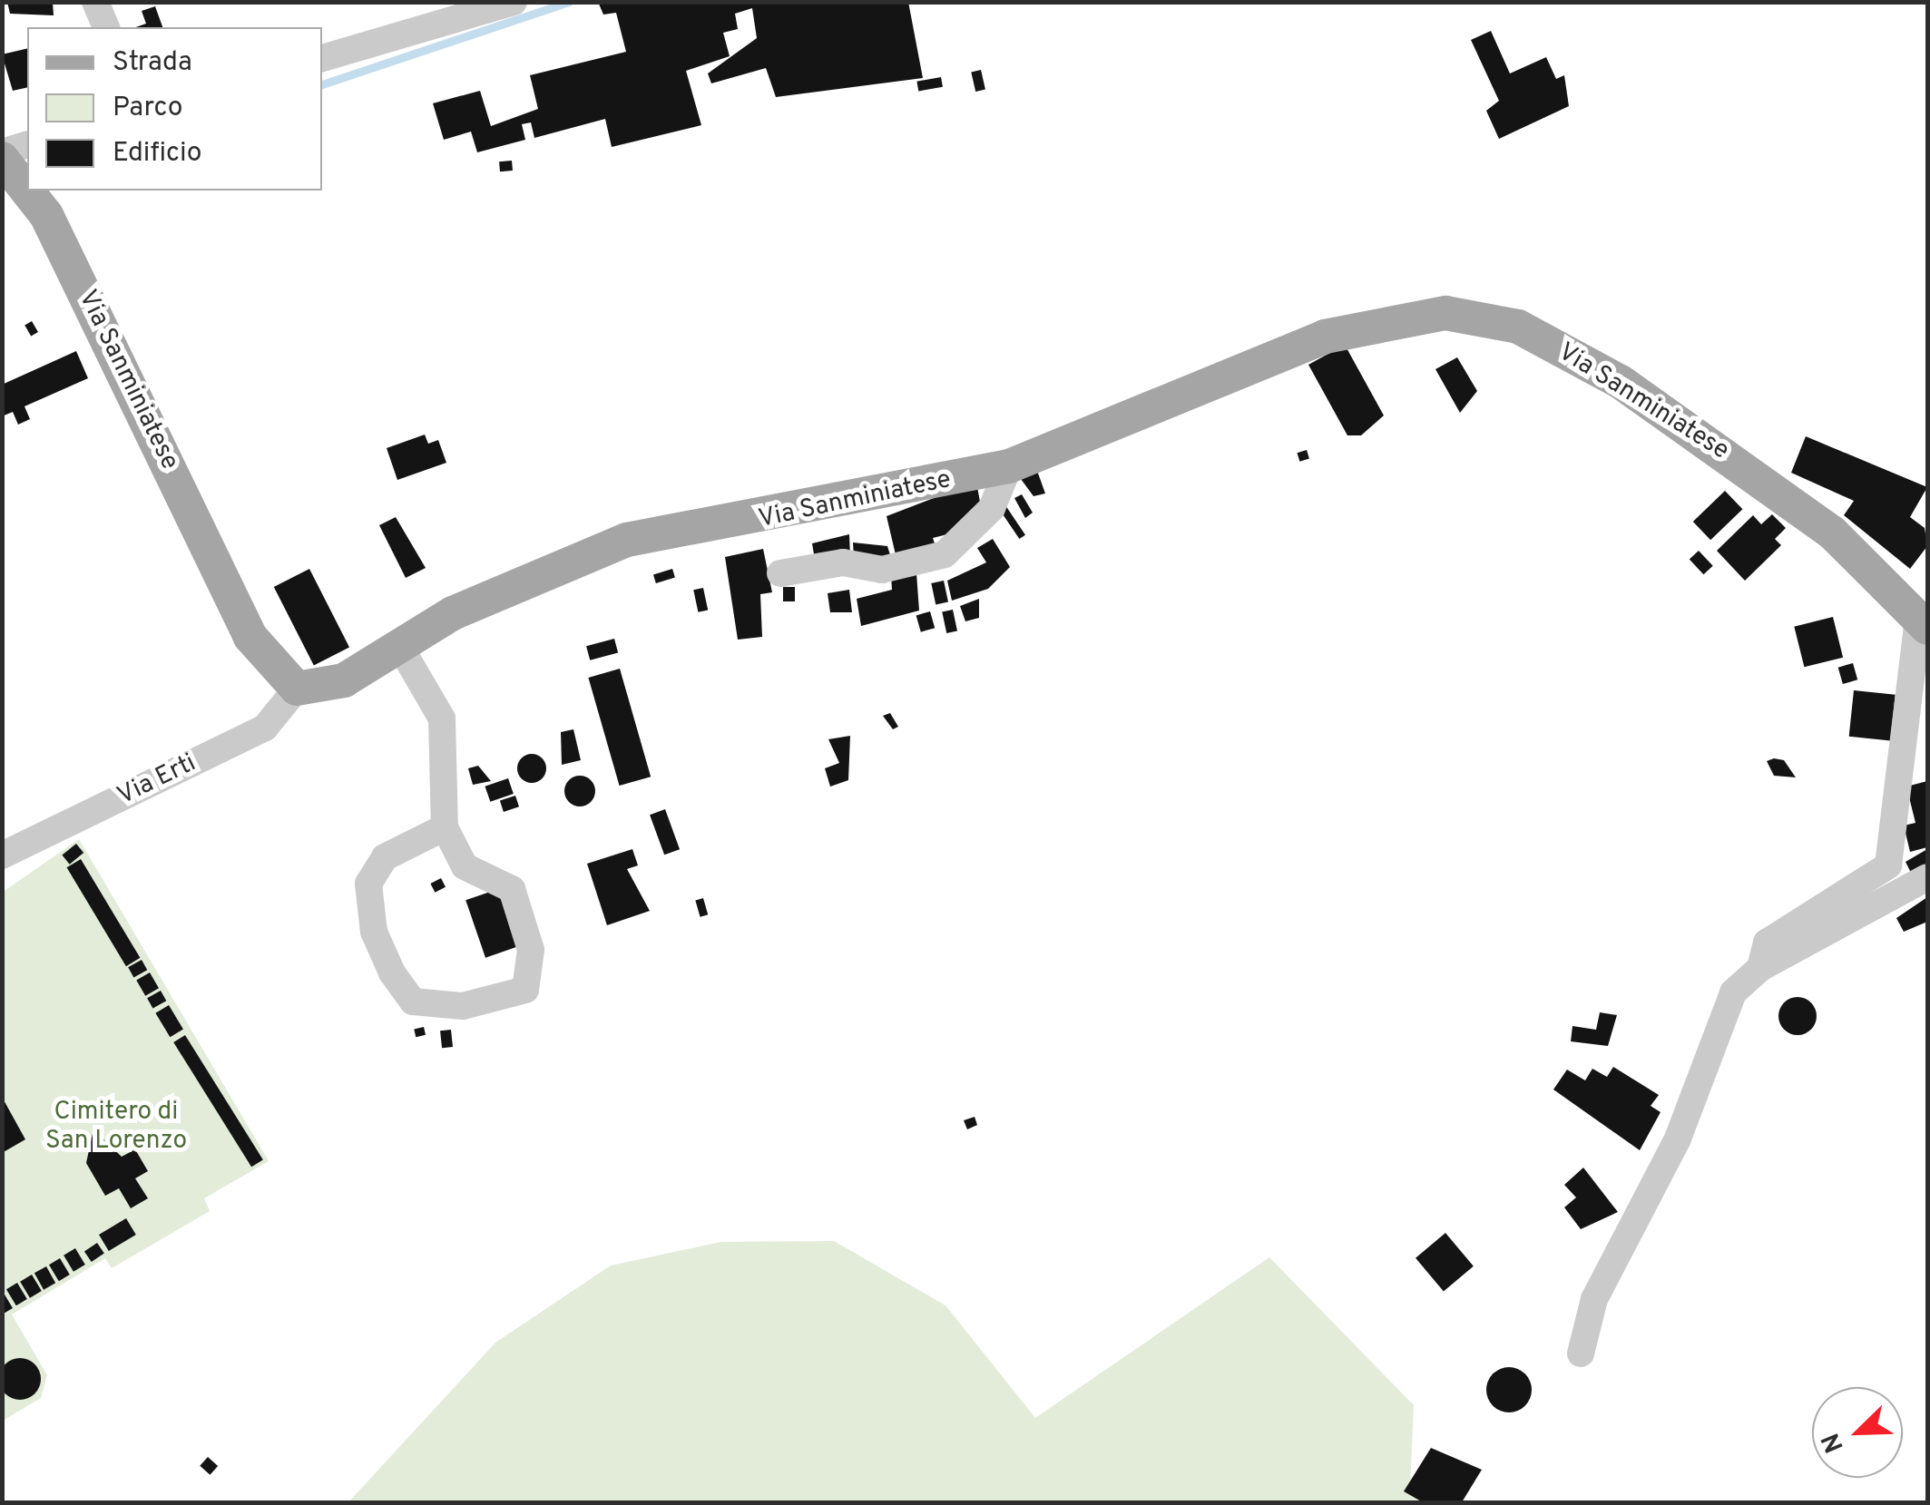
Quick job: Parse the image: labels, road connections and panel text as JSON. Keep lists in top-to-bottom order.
{
  "streets": {
    "main road": ["Via Sanminiatese"],
    "street": ["Via Erti"]
  },
  "crossings": [
    ["Via Sanminiatese", "Via Erti"]
  ],
  "parks": ["Cimitero di San Lorenzo"],
  "legend": ["Strada", "Parco", "Edificio"],
  "north": "bottom left"
}
